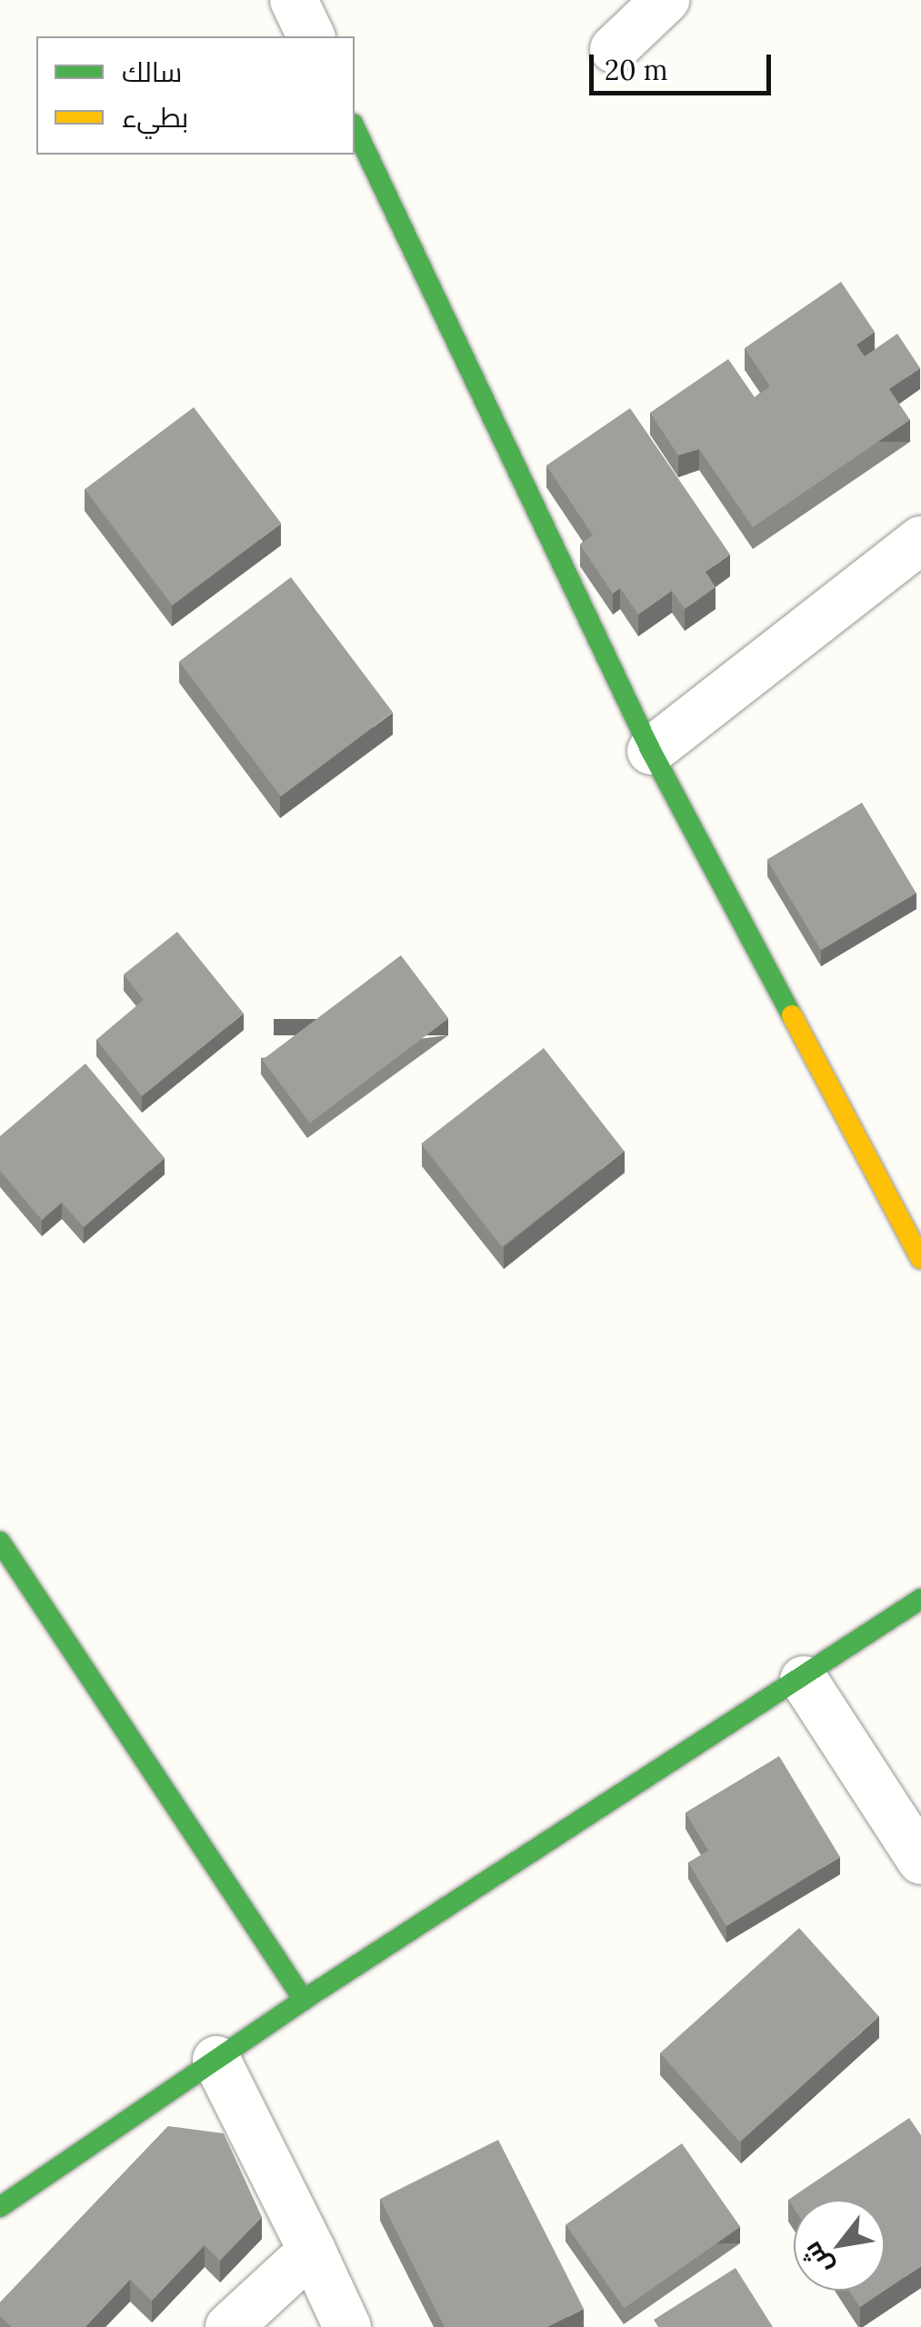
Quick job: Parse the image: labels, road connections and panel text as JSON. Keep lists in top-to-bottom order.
{
  "legend": ["سالك", "بطيء"],
  "scale_bar": "20 m",
  "north": "bottom left"
}
